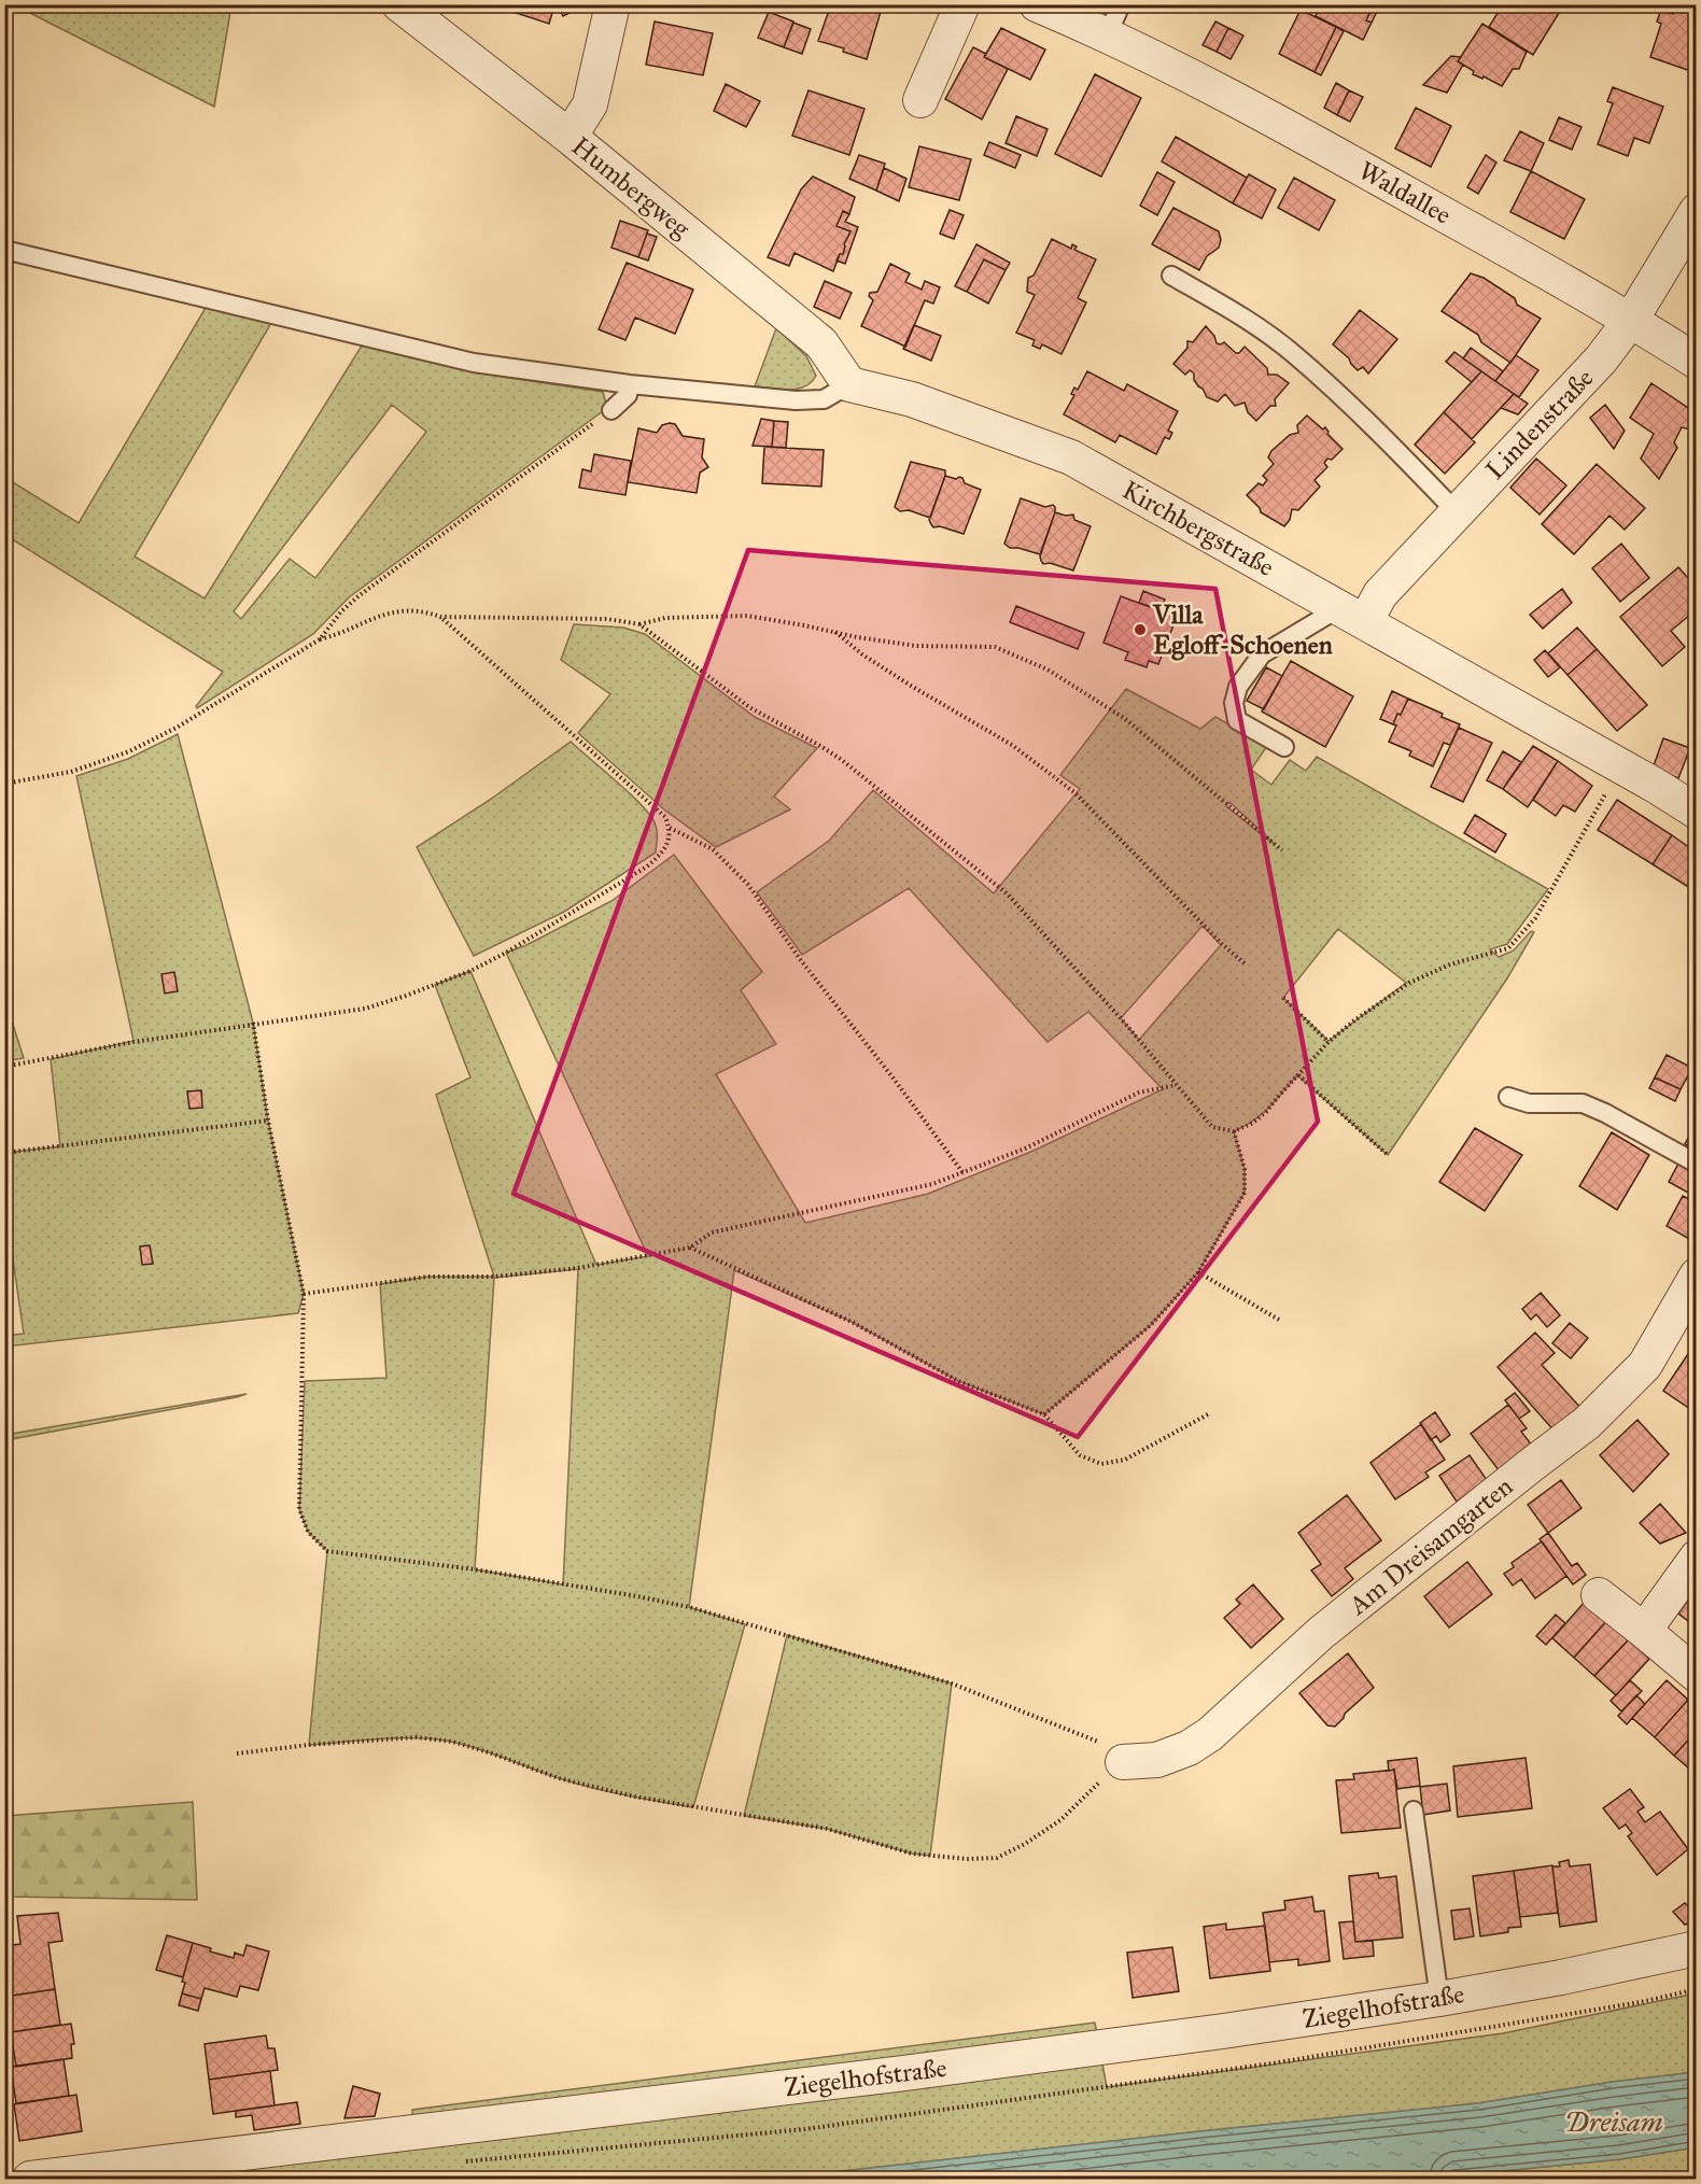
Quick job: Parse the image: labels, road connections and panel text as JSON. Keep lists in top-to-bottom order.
{
  "streets": {
    "street": [
      "Humbergweg",
      "Waldallee",
      "Lindenstraße",
      "Kirchbergstraße",
      "Am Dreisamgarten",
      "Ziegelhofstraße"
    ]
  },
  "crossings": [
    ["Humbergweg", "Kirchbergstraße"],
    ["Waldallee", "Lindenstraße"],
    ["Lindenstraße", "Kirchbergstraße"]
  ],
  "water": ["Dreisam"],
  "places": ["Villa Egloff-Schoenen"]
}
